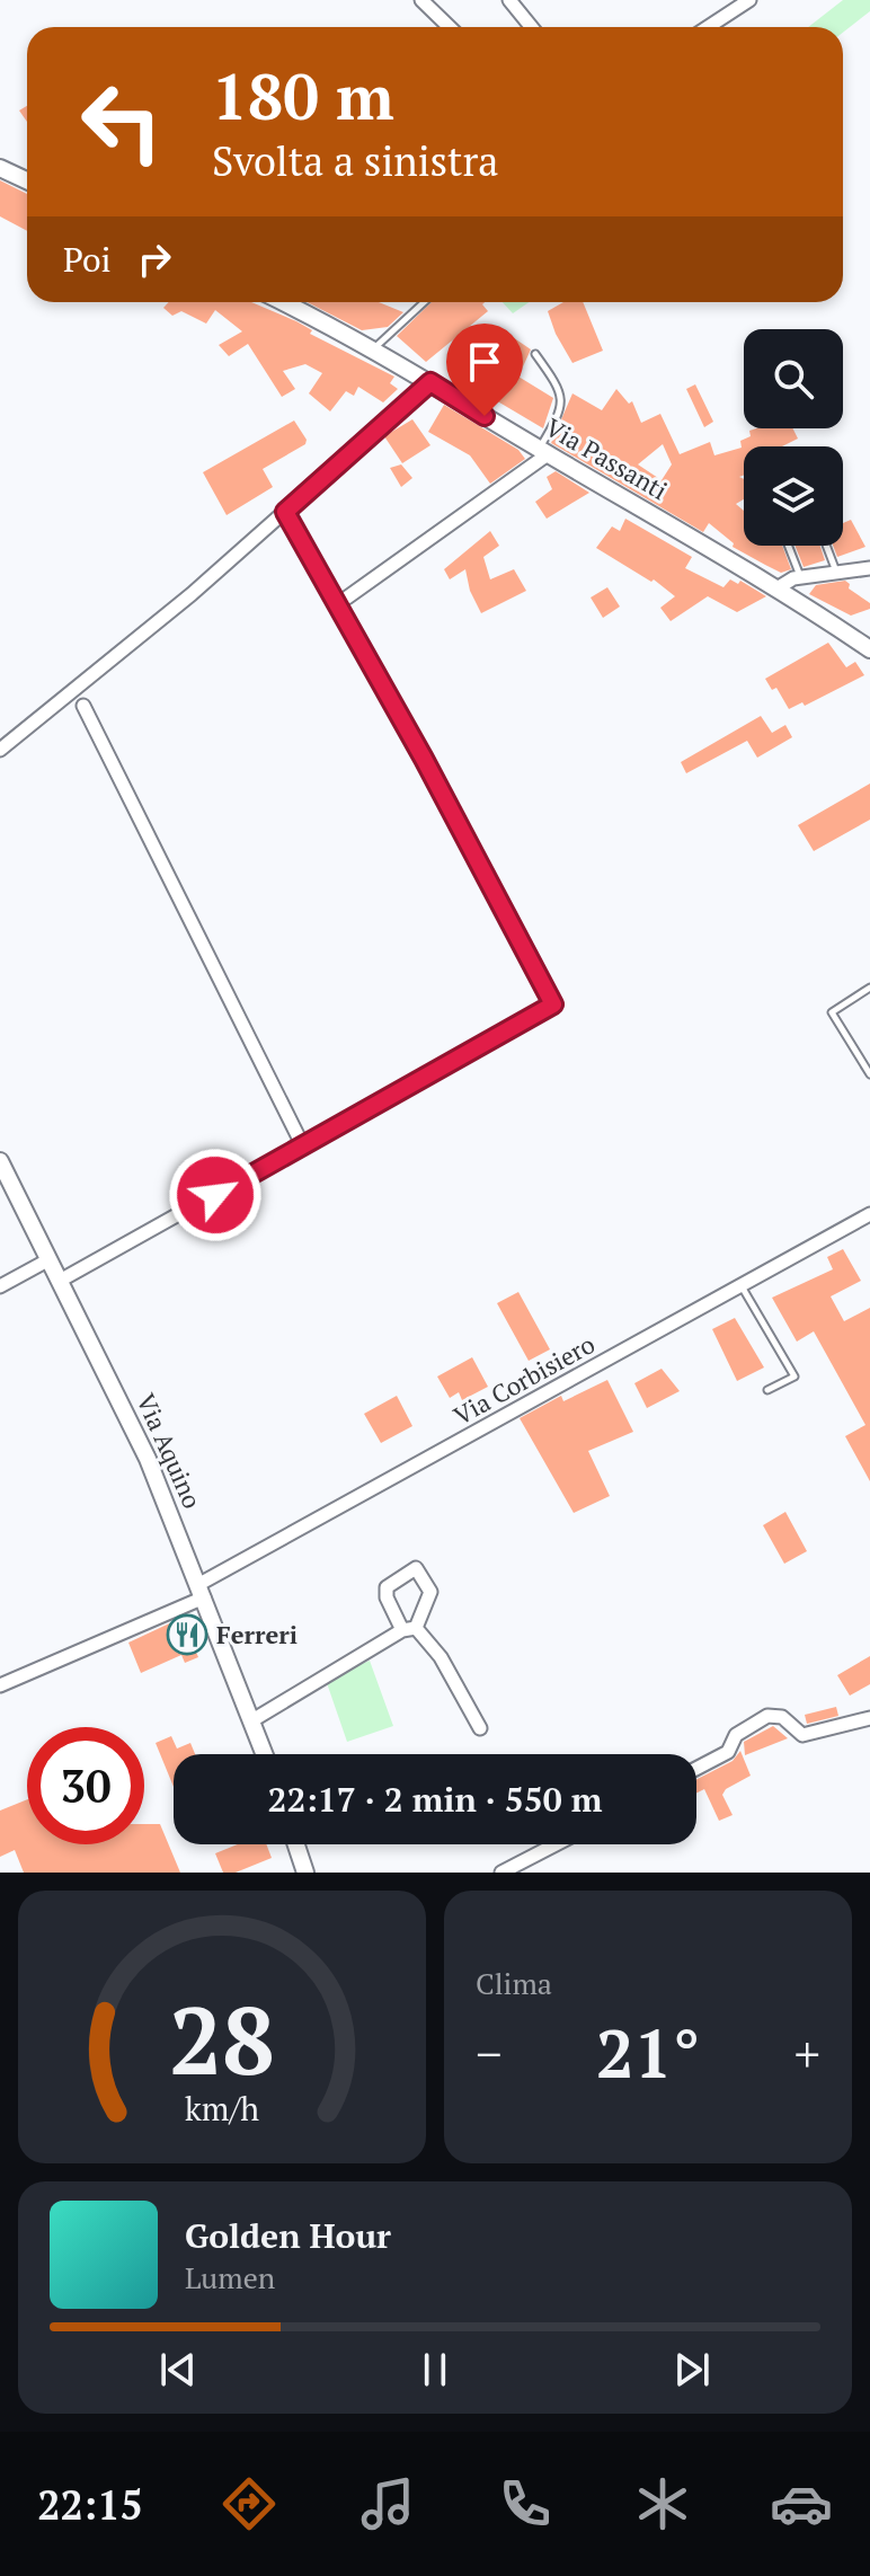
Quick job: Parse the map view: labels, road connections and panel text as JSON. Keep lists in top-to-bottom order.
{
  "streets": {
    "street": ["Via Passanti", "Via Corbisiero", "Via Aquino"]
  },
  "crossings": [
    ["Via Corbisiero", "Via Aquino"]
  ],
  "places": {
    "restaurant": ["Ferreri"]
  },
  "page": {
    "turn": ["180 m", "Svolta a sinistra"],
    "then": "Poi",
    "limit": "30",
    "trip": "22:17 · 2 min · 550 m",
    "tile": "Clima",
    "heat": ["−", "21°", "+"],
    "song": ["Golden Hour", "Lumen"],
    "tabs": "22:15",
    "gauge": ["28", "km/h"]
  }
}
